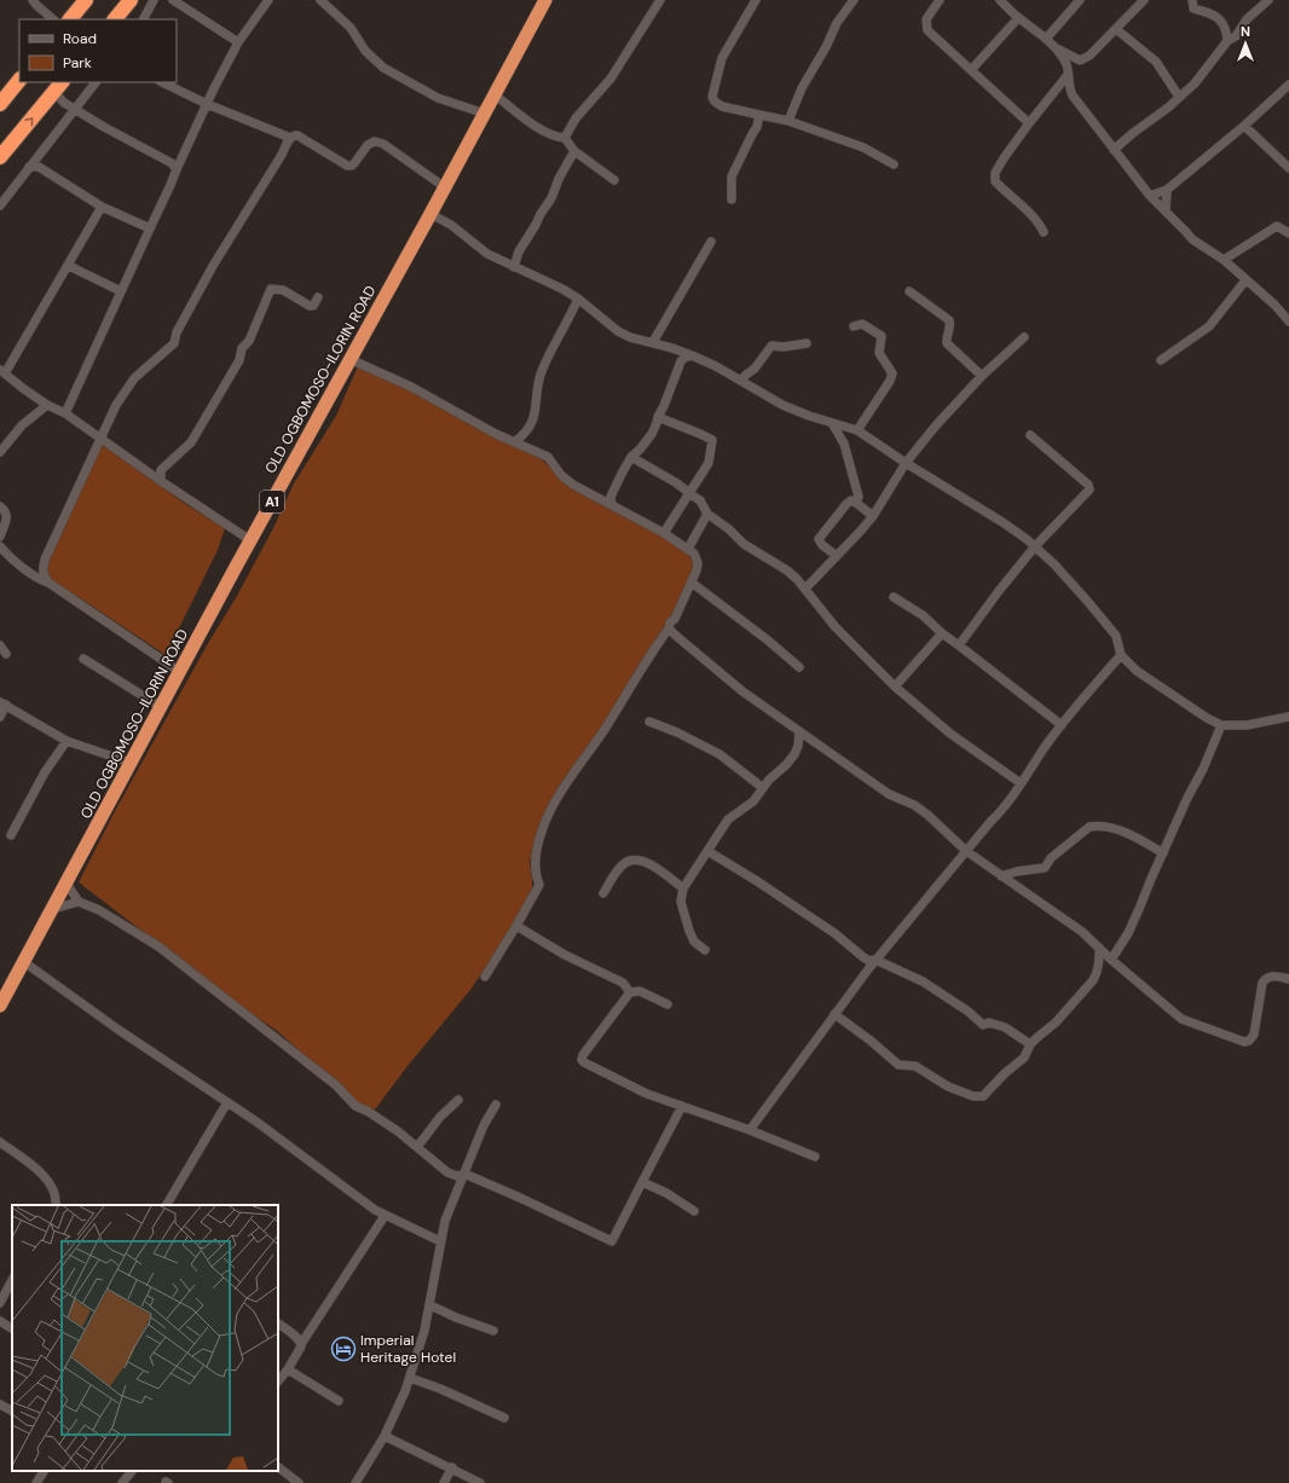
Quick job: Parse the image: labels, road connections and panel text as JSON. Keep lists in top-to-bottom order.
{
  "streets": {
    "highway": ["OLD OGBOMOSO-ILORIN ROAD", "A1"]
  },
  "places": {
    "hotel": ["Imperial Heritage Hotel"]
  },
  "legend": ["Road", "Park"],
  "north": "top"
}
